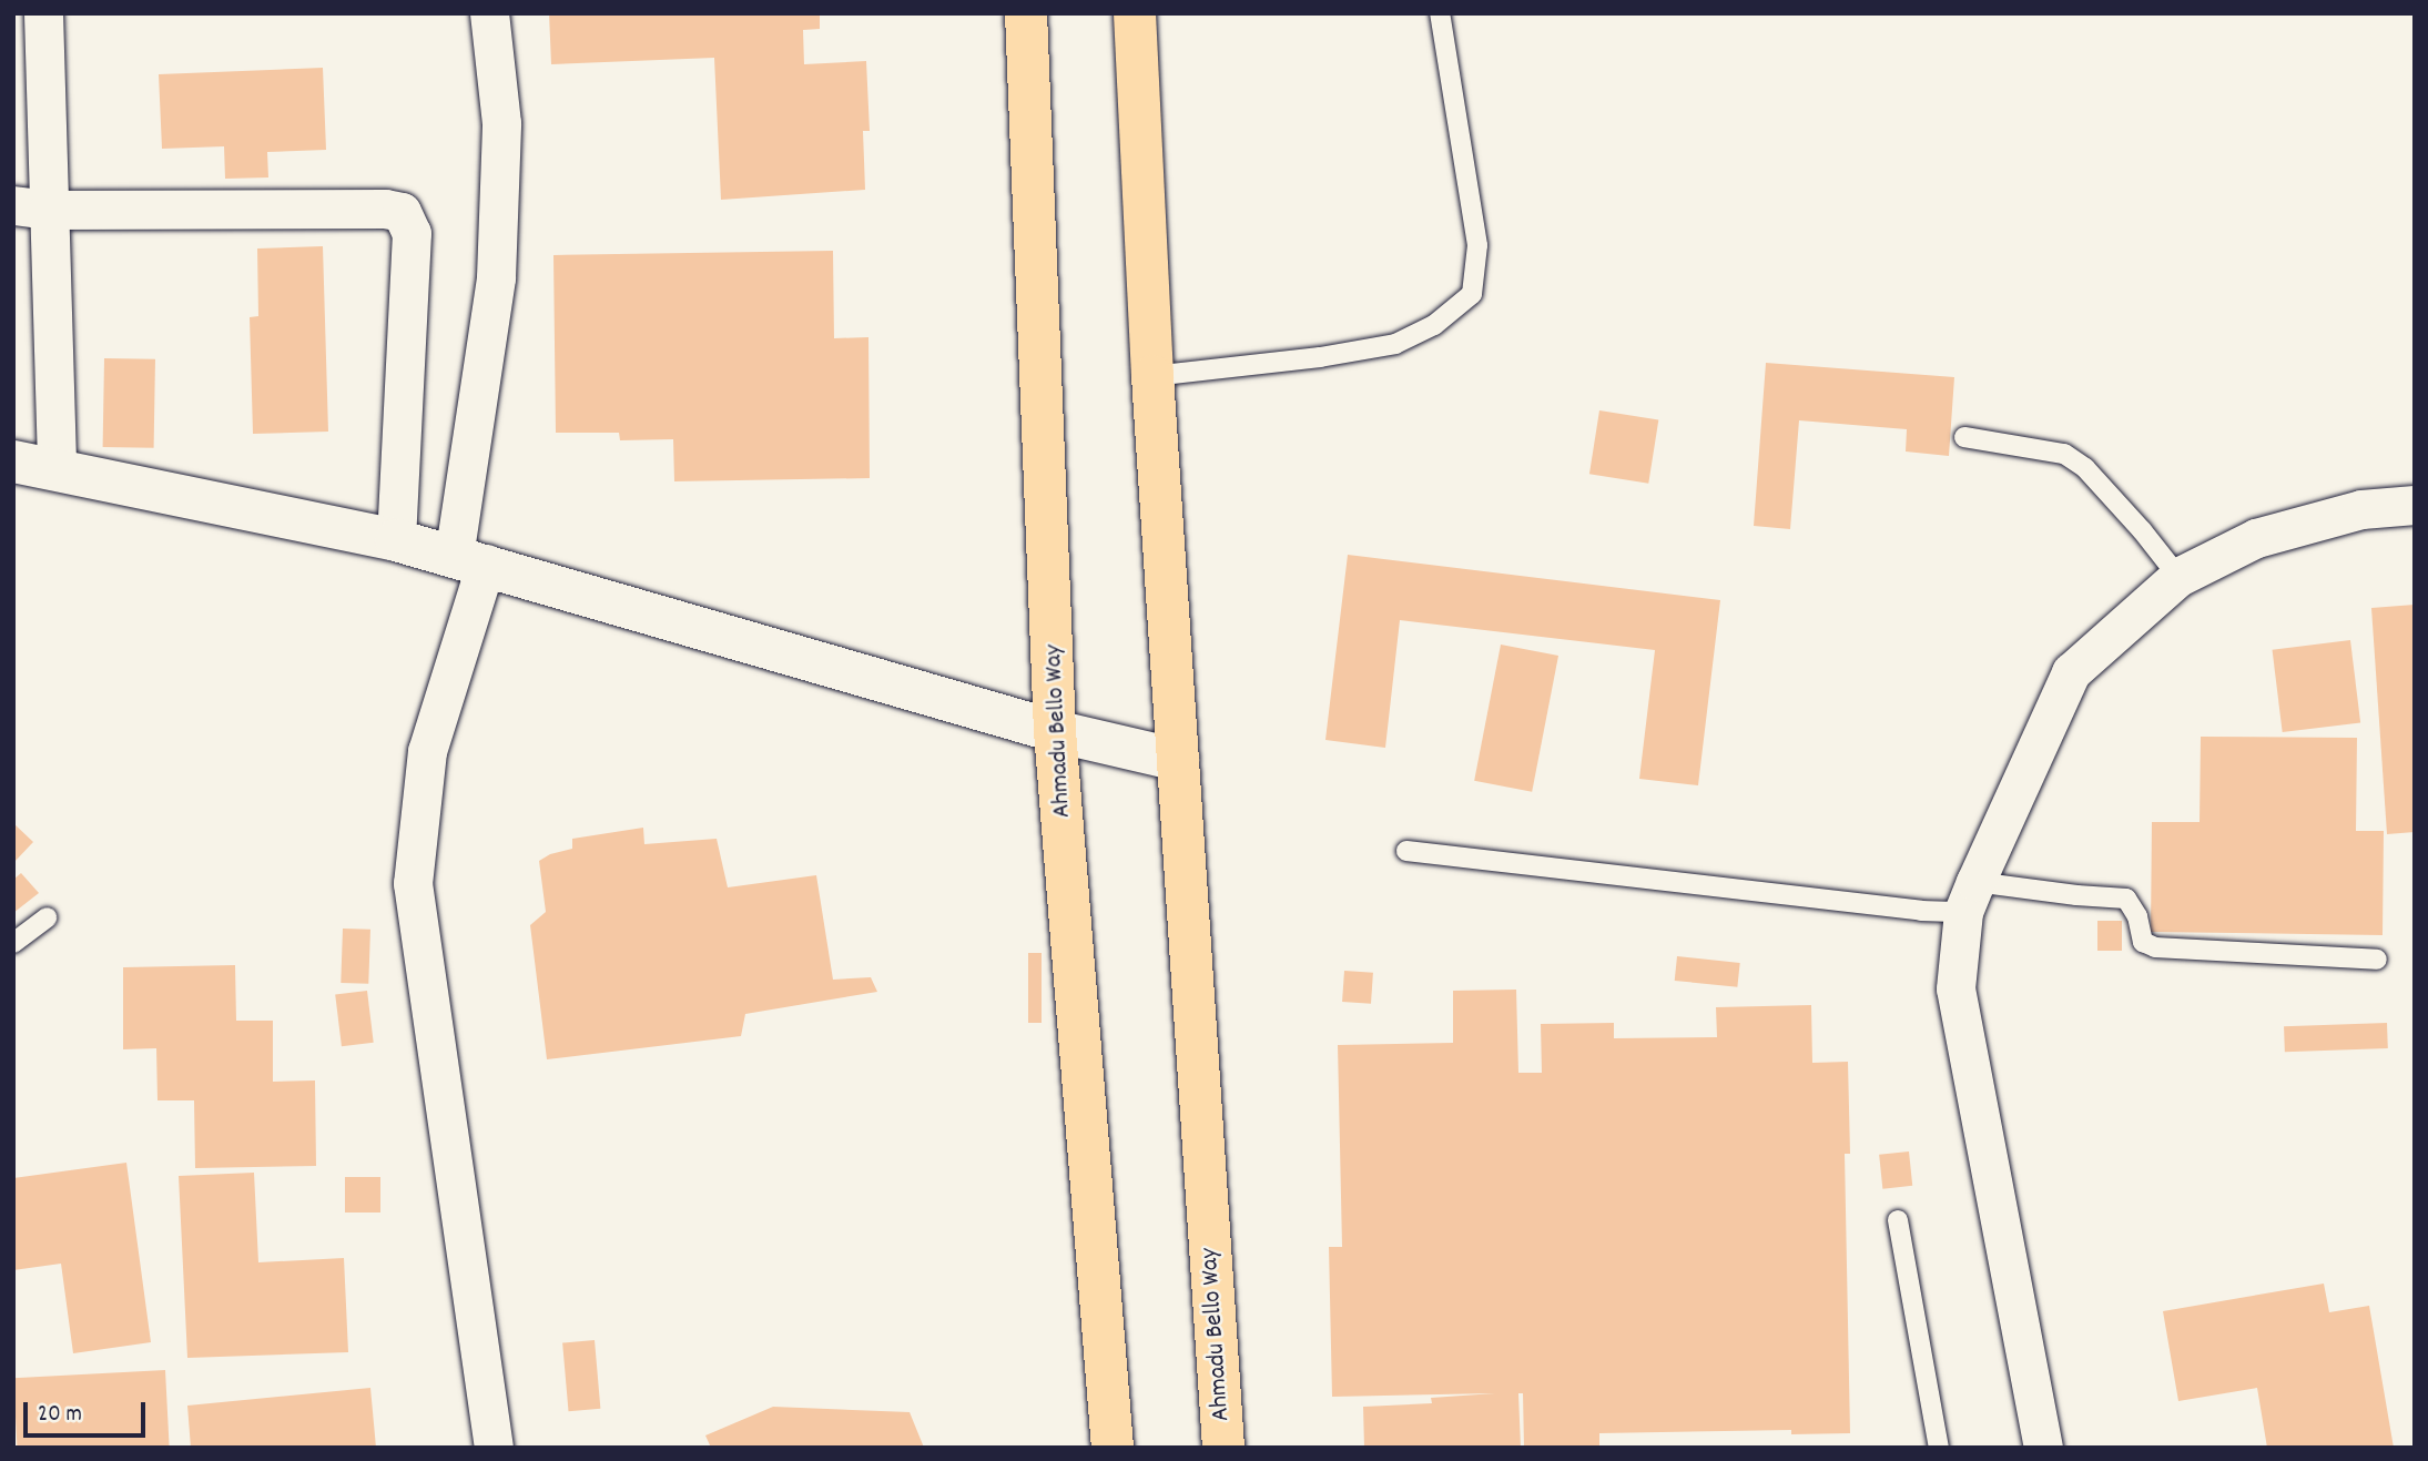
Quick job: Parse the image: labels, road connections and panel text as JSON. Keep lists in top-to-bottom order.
{
  "streets": {
    "main road": ["Ahmadu Bello Way"]
  },
  "scale_bar": "20 m"
}
